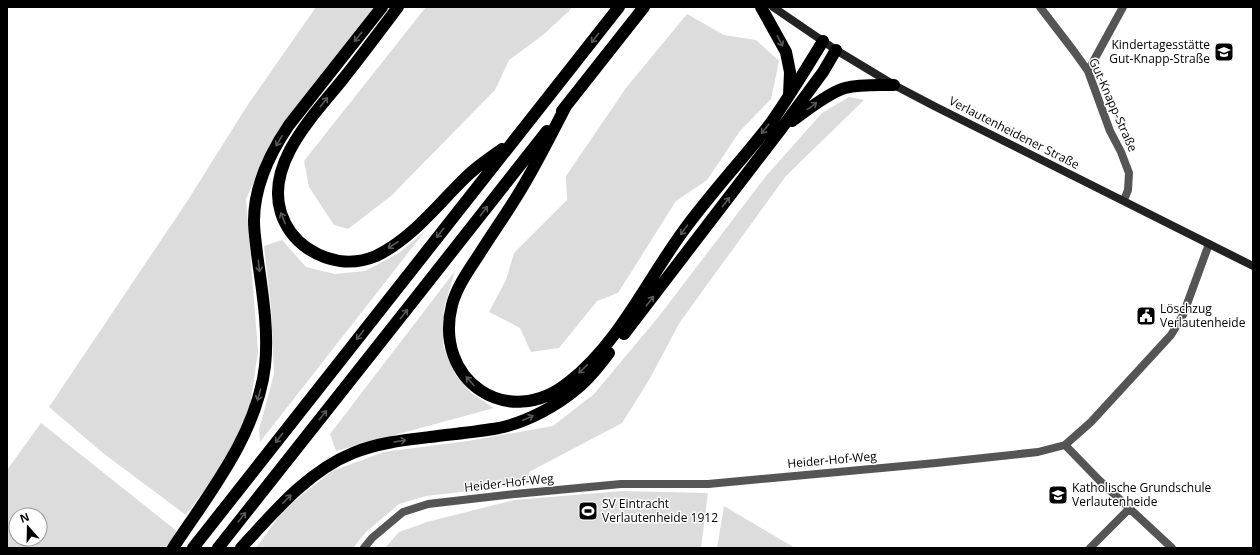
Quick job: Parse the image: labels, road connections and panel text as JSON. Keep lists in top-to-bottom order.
{
  "streets": {
    "main road": ["Verlautenheidener Straße"],
    "street": ["Gut-Knapp-Straße", "Heider-Hof-Weg"]
  },
  "crossings": [
    ["Gut-Knapp-Straße", "Verlautenheidener Straße"],
    ["Verlautenheidener Straße", "Heider-Hof-Weg"]
  ],
  "places": {
    "school or university": ["Kindertagesstätte Gut-Knapp-Straße", "Katholische Grundschule Verlautenheide"],
    "public building": ["Löschzug Verlautenheide"],
    "sports": ["SV Eintracht Verlautenheide 1912"]
  },
  "north": "top"
}
